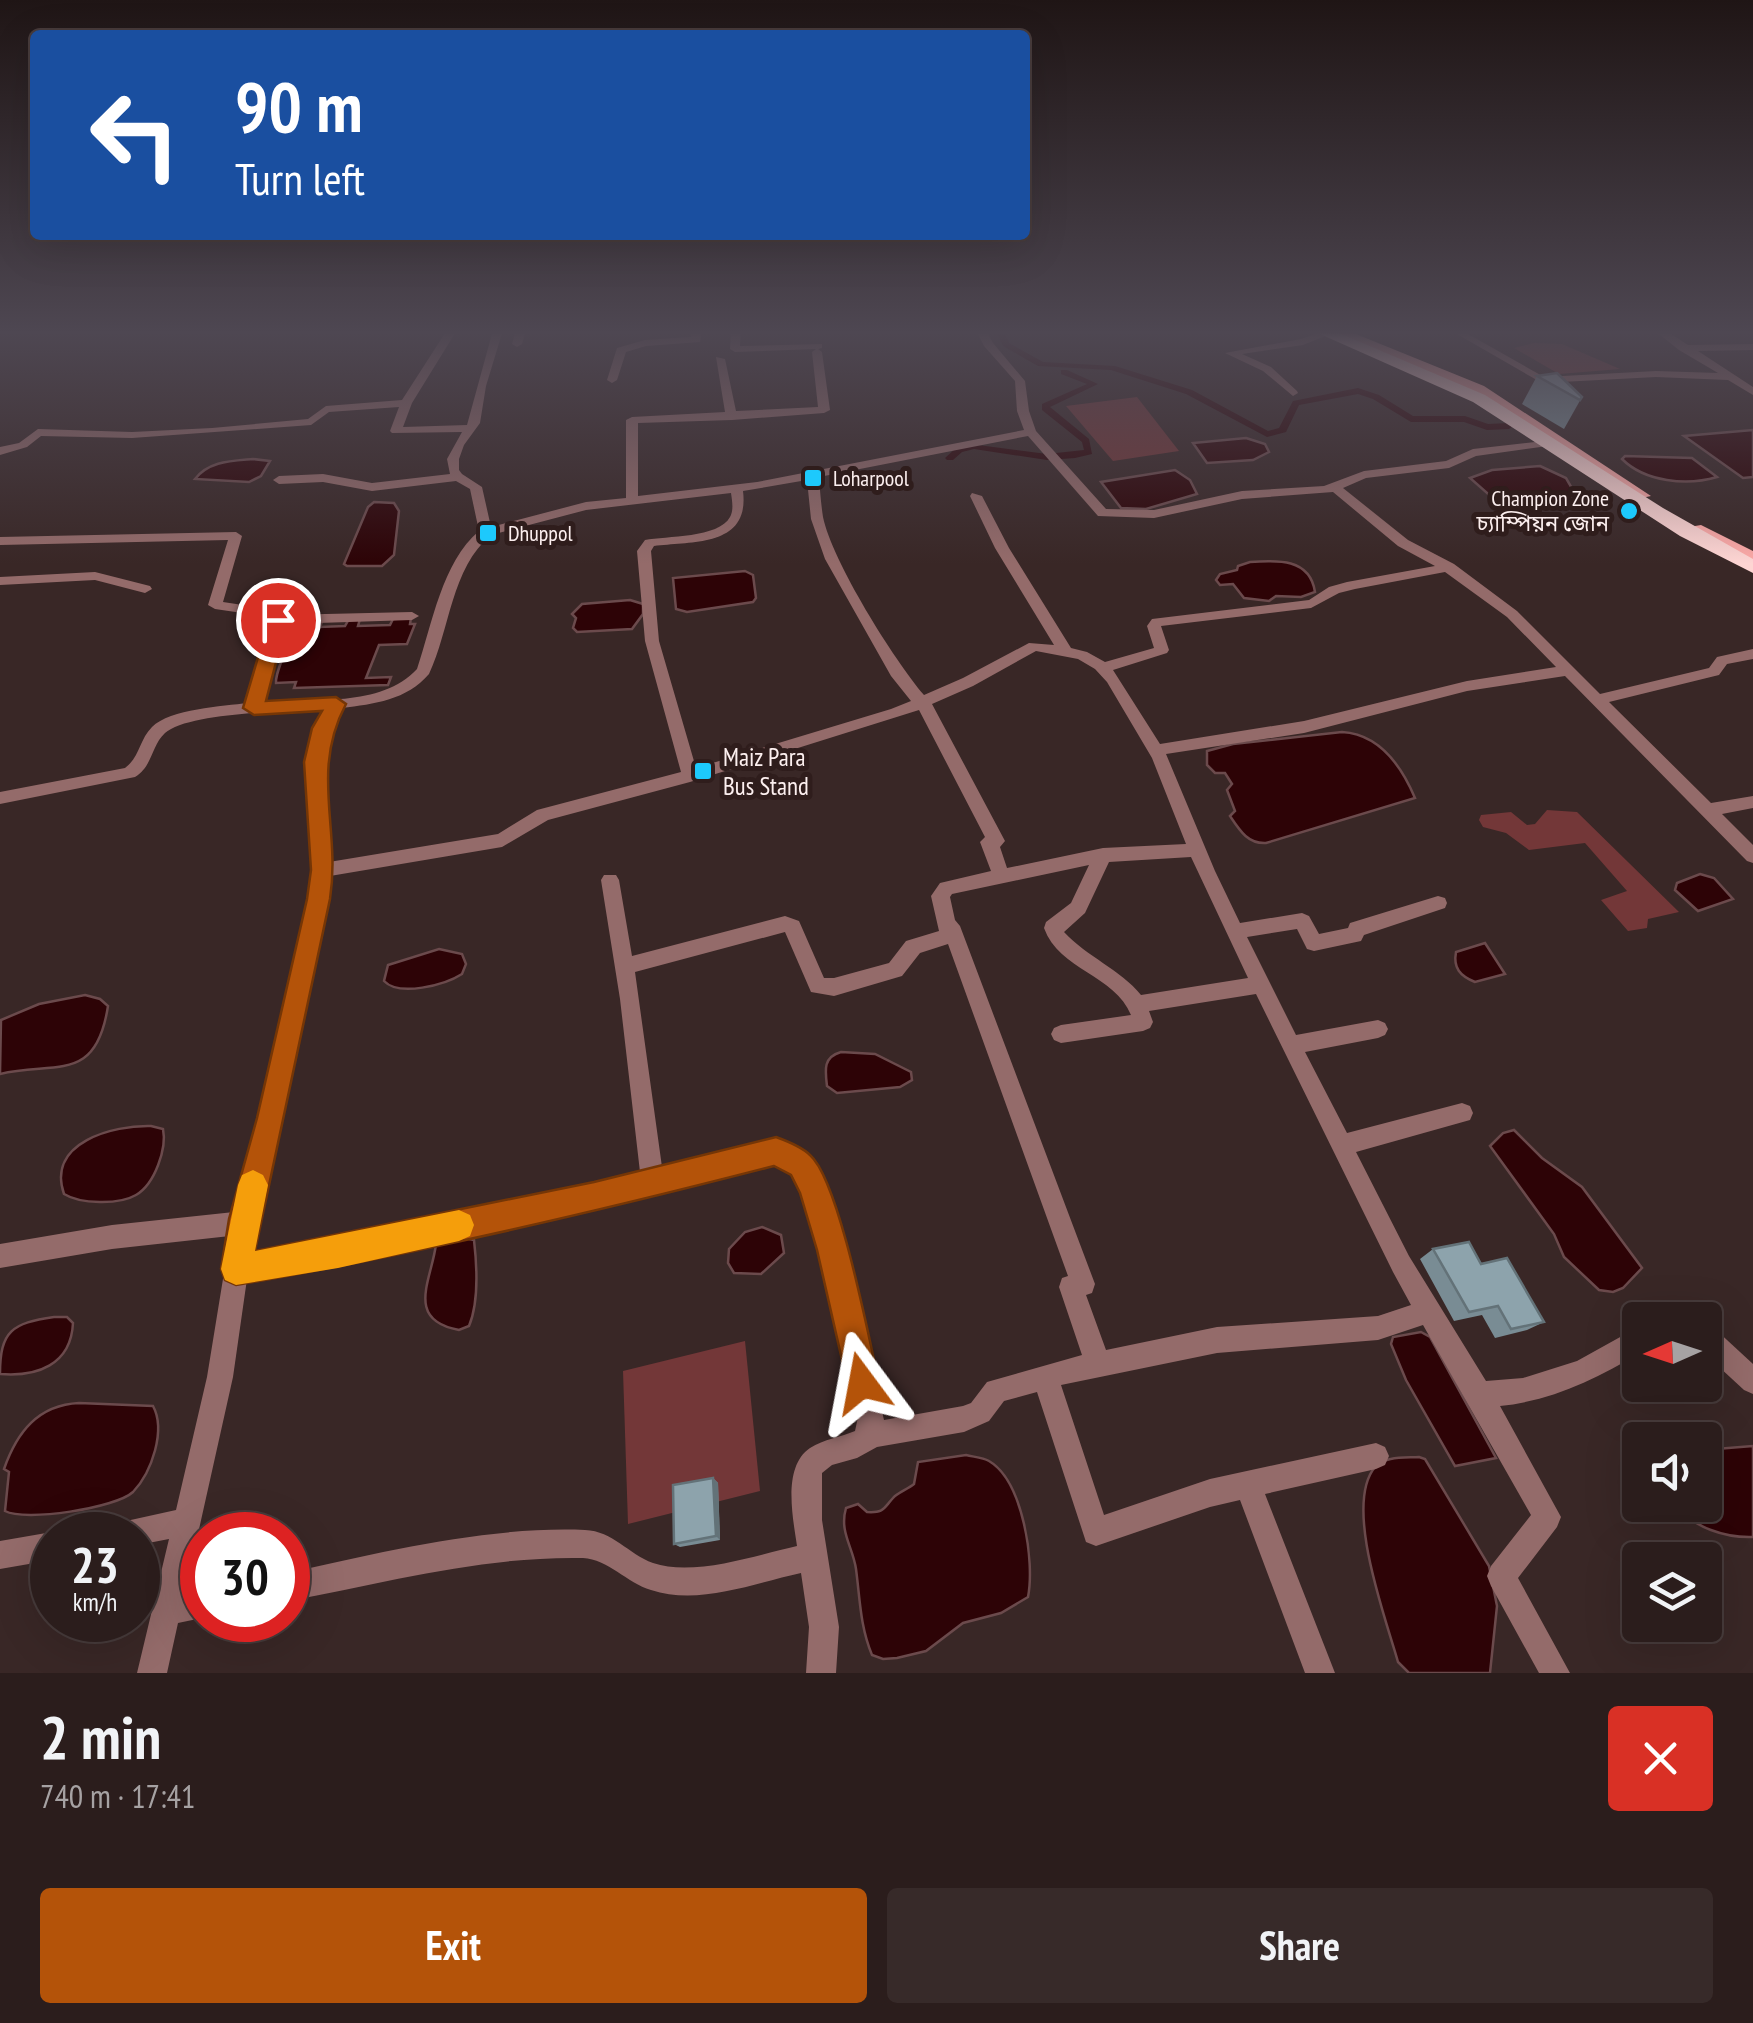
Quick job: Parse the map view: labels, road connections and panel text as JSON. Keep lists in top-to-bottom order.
{
  "places": {
    "transit": ["Loharpool", "Dhuppol", "Maiz Para Bus Stand"],
    "other": ["Champion Zone চ্যাম্পিয়ন জোন"]
  },
  "north": "left",
  "page": {
    "turn": ["90 m", "Turn left"],
    "speed": "23 km/h",
    "limit": "30",
    "heading": ["2 min", "740 m · 17:41"],
    "buttons": ["Exit", "Share"]
  }
}
